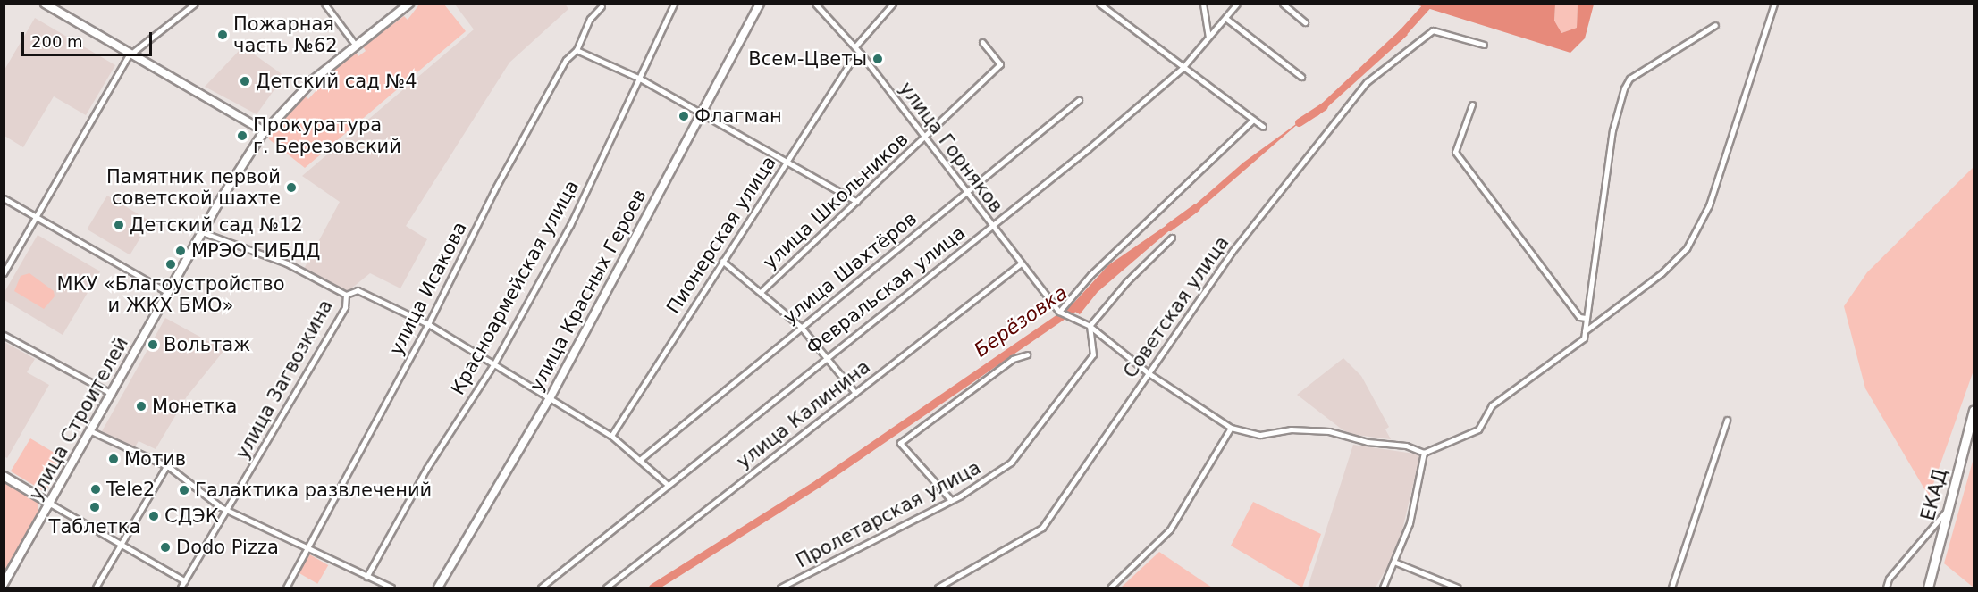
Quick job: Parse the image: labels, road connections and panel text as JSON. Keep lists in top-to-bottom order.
{
  "streets": {
    "highway": ["ЕКАД"],
    "main road": ["улица Красных Героев", "улица Строителей"],
    "street": [
      "улица Горняков",
      "улица Школьников",
      "Пионерская улица",
      "улица Шахтёров",
      "Красноармейская улица",
      "улица Исакова",
      "Февральская улица",
      "Советская улица",
      "улица Загвозкина",
      "улица Калинина",
      "Пролетарская улица"
    ]
  },
  "crossings": [
    ["улица Горняков", "улица Школьников"],
    ["улица Горняков", "Пионерская улица"],
    ["улица Горняков", "улица Шахтёров"],
    ["улица Горняков", "Февральская улица"],
    ["улица Горняков", "улица Калинина"]
  ],
  "water": ["Берёзовка"],
  "places": [
    "Пожарная часть №62",
    "Всем-Цветы",
    "Детский сад №4",
    "Флагман",
    "Прокуратура г. Березовский",
    "Памятник первой советской шахте",
    "Детский сад №12",
    "МРЭО ГИБДД",
    "МКУ «Благоустройство и ЖКХ БМО»",
    "Вольтаж",
    "Монетка",
    "Мотив",
    "Tele2",
    "Галактика развлечений",
    "Таблетка",
    "СДЭК",
    "Dodo Pizza"
  ],
  "scale_bar": "200 m"
}
